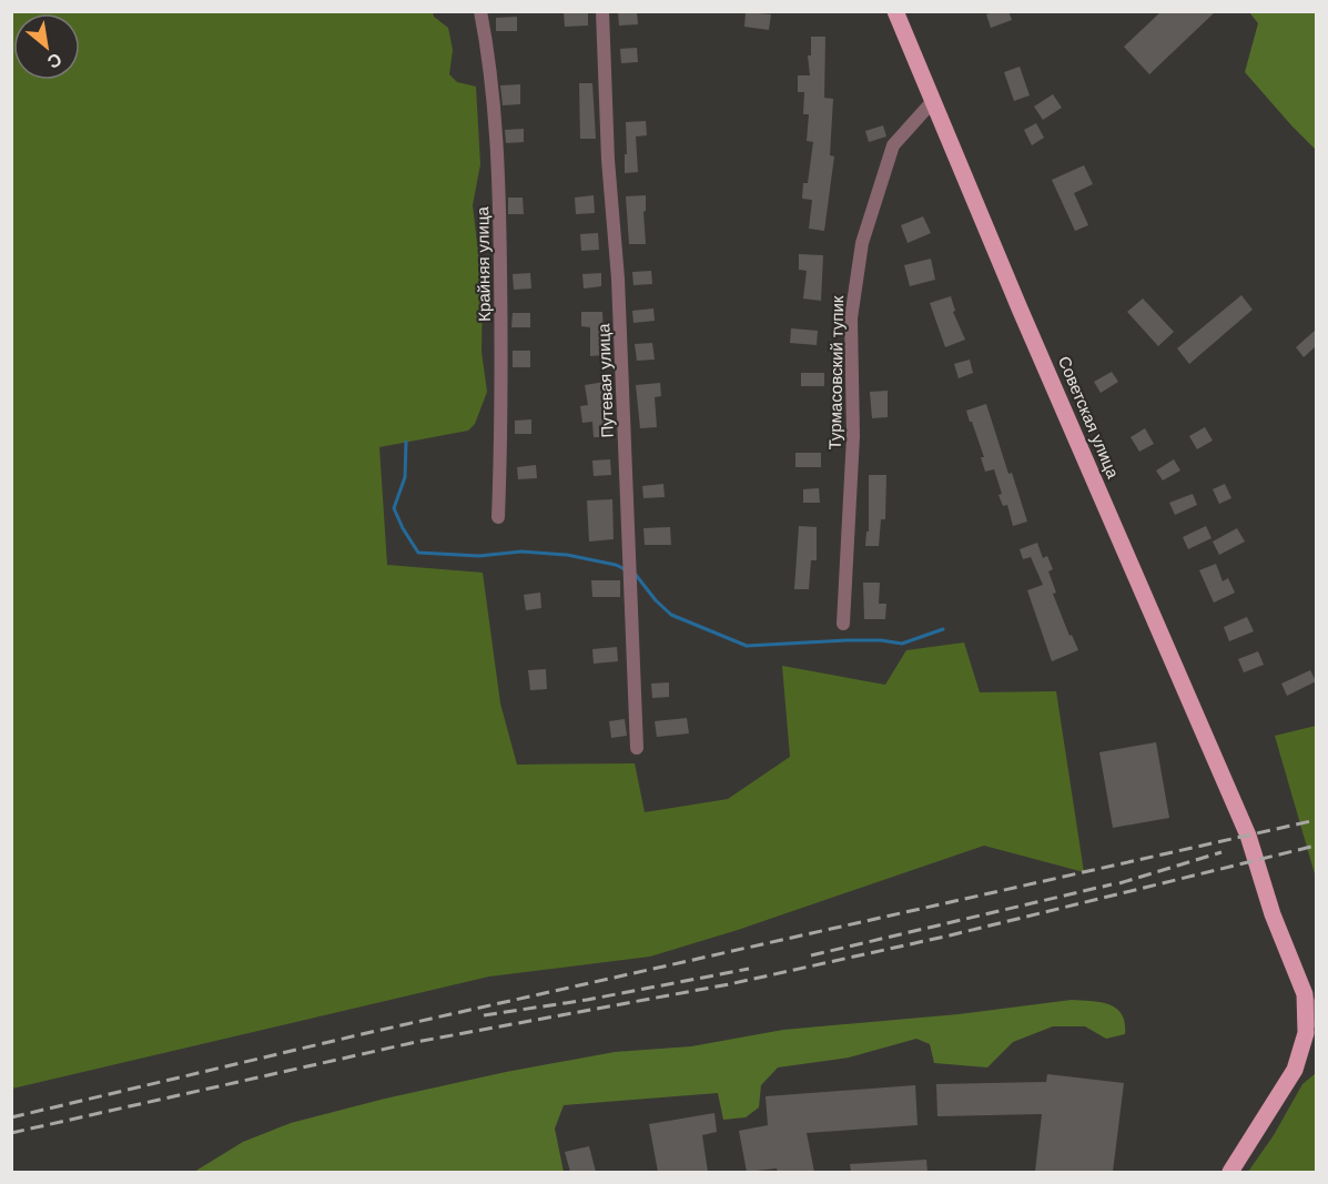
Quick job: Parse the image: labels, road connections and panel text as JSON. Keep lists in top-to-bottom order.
{
  "streets": {
    "main road": ["Советская улица"],
    "street": ["Крайняя улица", "Турмасовский тупик", "Путевая улица"]
  },
  "crossings": [
    ["Турмасовский тупик", "Советская улица"]
  ],
  "north": "bottom right"
}
